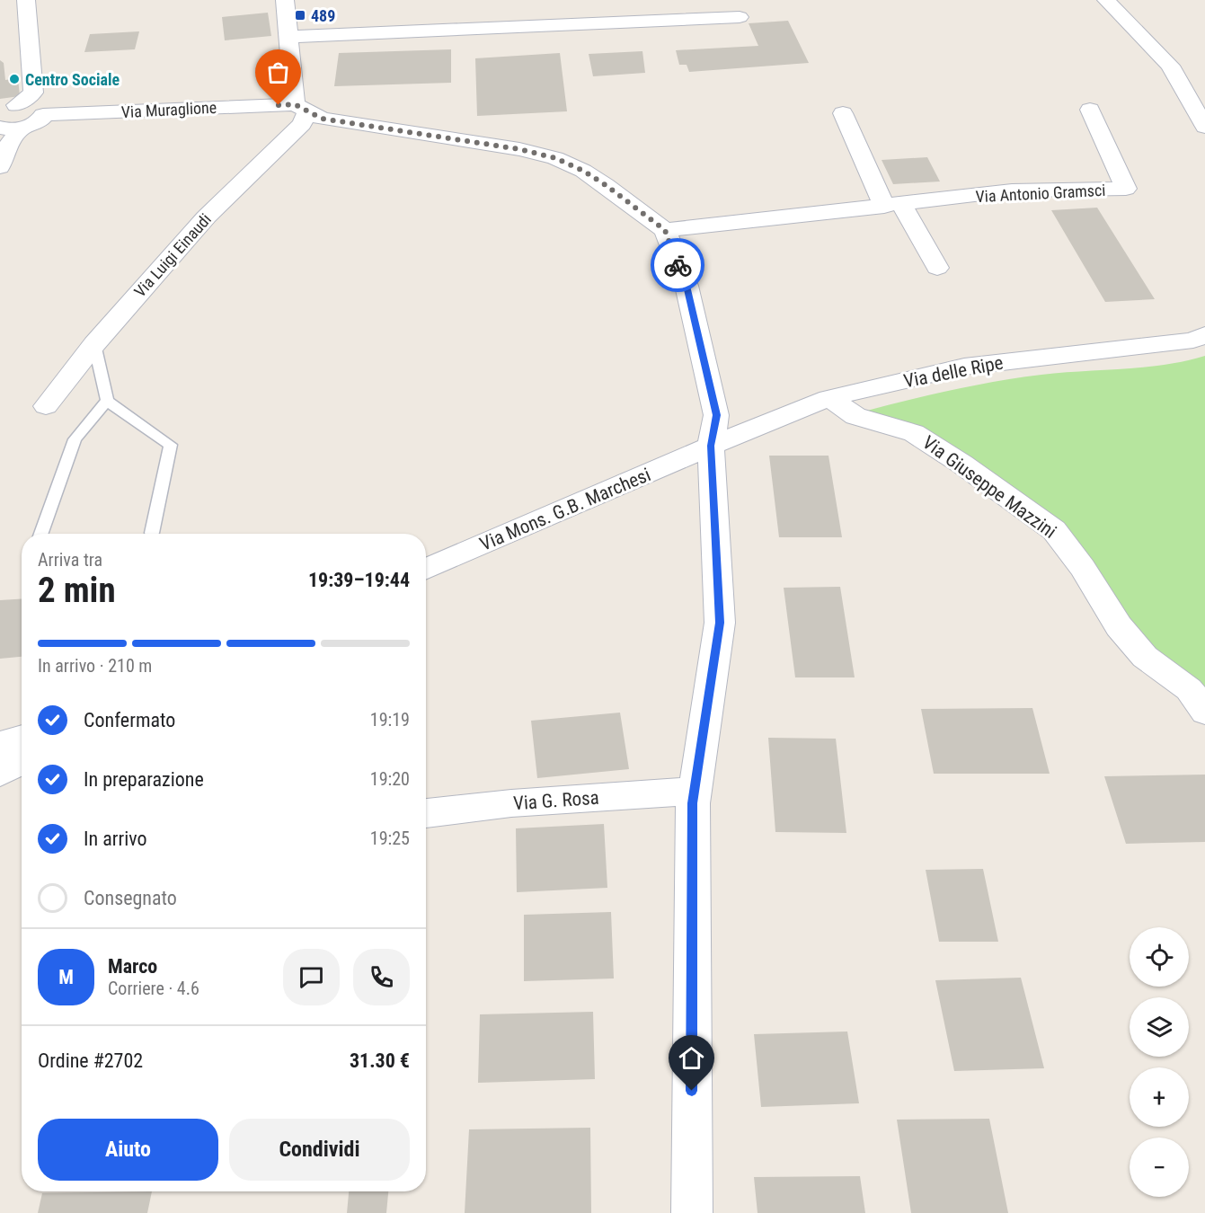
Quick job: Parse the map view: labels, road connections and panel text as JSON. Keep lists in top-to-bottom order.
{
  "streets": {
    "street": [
      "Via Muraglione",
      "Via Antonio Gramsci",
      "Via Luigi Einaudi",
      "Via delle Ripe",
      "Via Giuseppe Mazzini",
      "Via Mons. G.B. Marchesi",
      "Via G. Rosa"
    ]
  },
  "crossings": [
    ["Via Muraglione", "Via Luigi Einaudi"],
    ["Via delle Ripe", "Via Giuseppe Mazzini"],
    ["Via delle Ripe", "Via Mons. G.B. Marchesi"]
  ],
  "places": {
    "transit": ["489"],
    "other": ["Centro Sociale"]
  },
  "page": {
    "heading": ["2 min", "Arriva tra", "19:39–19:44"],
    "panel": [
      "Marco",
      "Corriere · 4.6",
      "Ordine #2702",
      "31.30 €"
    ],
    "bar": "In arrivo · 210 m",
    "list": [
      ["Confermato", "19:19"],
      ["In preparazione", "19:20"],
      ["In arrivo", "19:25"],
      "Consegnato"
    ],
    "map_buttons": ["+", "−"],
    "round": "M",
    "buttons": ["Aiuto", "Condividi"]
  }
}
